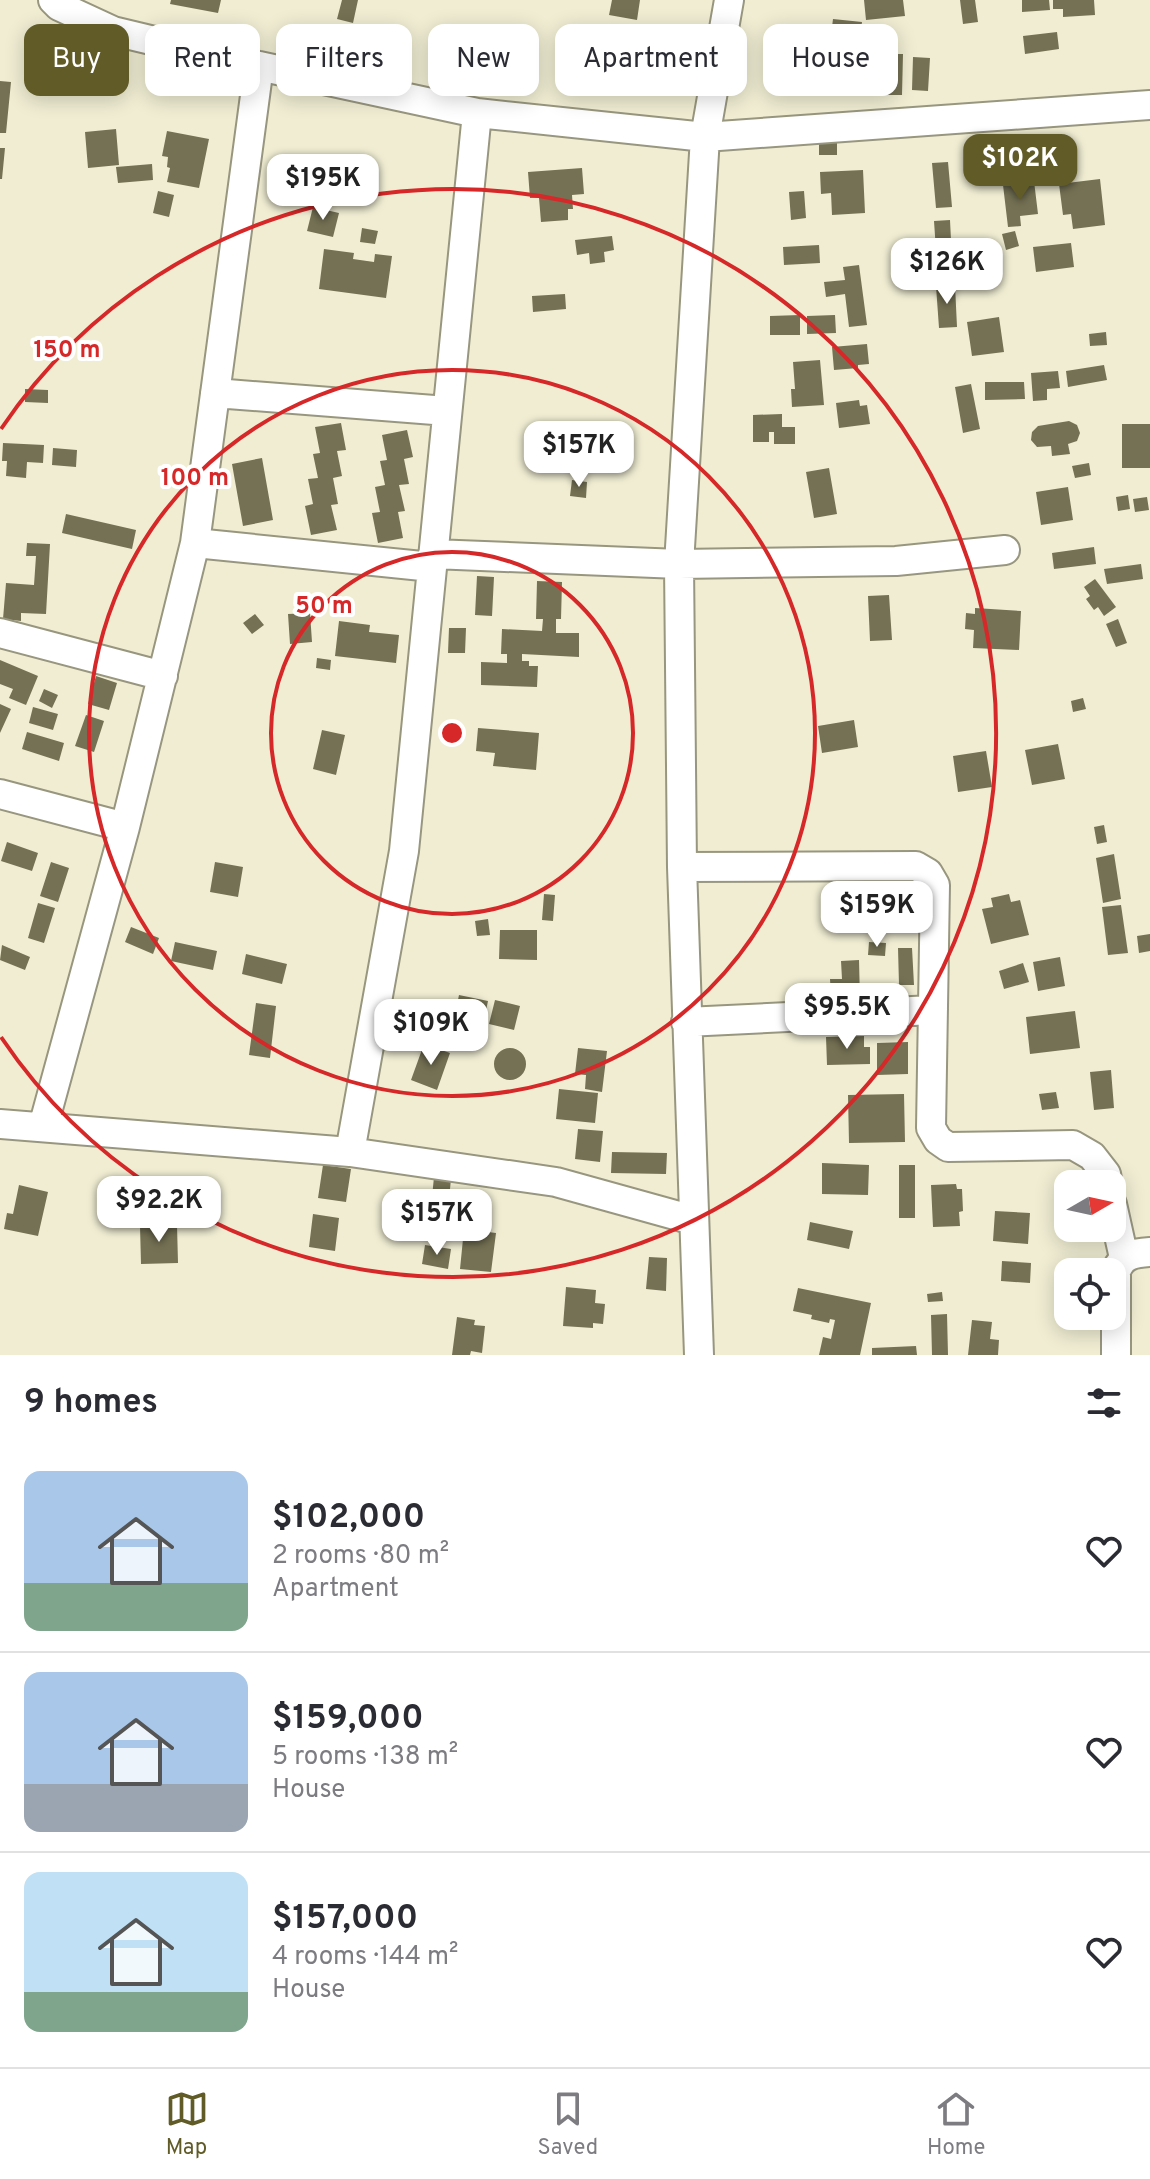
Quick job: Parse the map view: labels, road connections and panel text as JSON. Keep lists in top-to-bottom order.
{
  "north": "right",
  "page": {
    "chip": [
      "Buy",
      "Rent",
      "Filters",
      "New",
      "Apartment",
      "House"
    ],
    "price": [
      "$102K",
      "$195K",
      "$126K",
      "$157K",
      "$159K",
      "$95.5K",
      "$109K",
      "$92.2K",
      "$157K"
    ],
    "heading": "9 homes",
    "list": [
      {
        "name": "$102,000",
        "note": "2 rooms · 80 m² · Apartment"
      },
      {
        "name": "$159,000",
        "note": "5 rooms · 138 m² · House"
      },
      {
        "name": "$157,000",
        "note": "4 rooms · 144 m² · House"
      }
    ],
    "tabs": ["Map", "Saved", "Home"]
  },
  "rings": ["150 m", "100 m", "50 m"]
}
